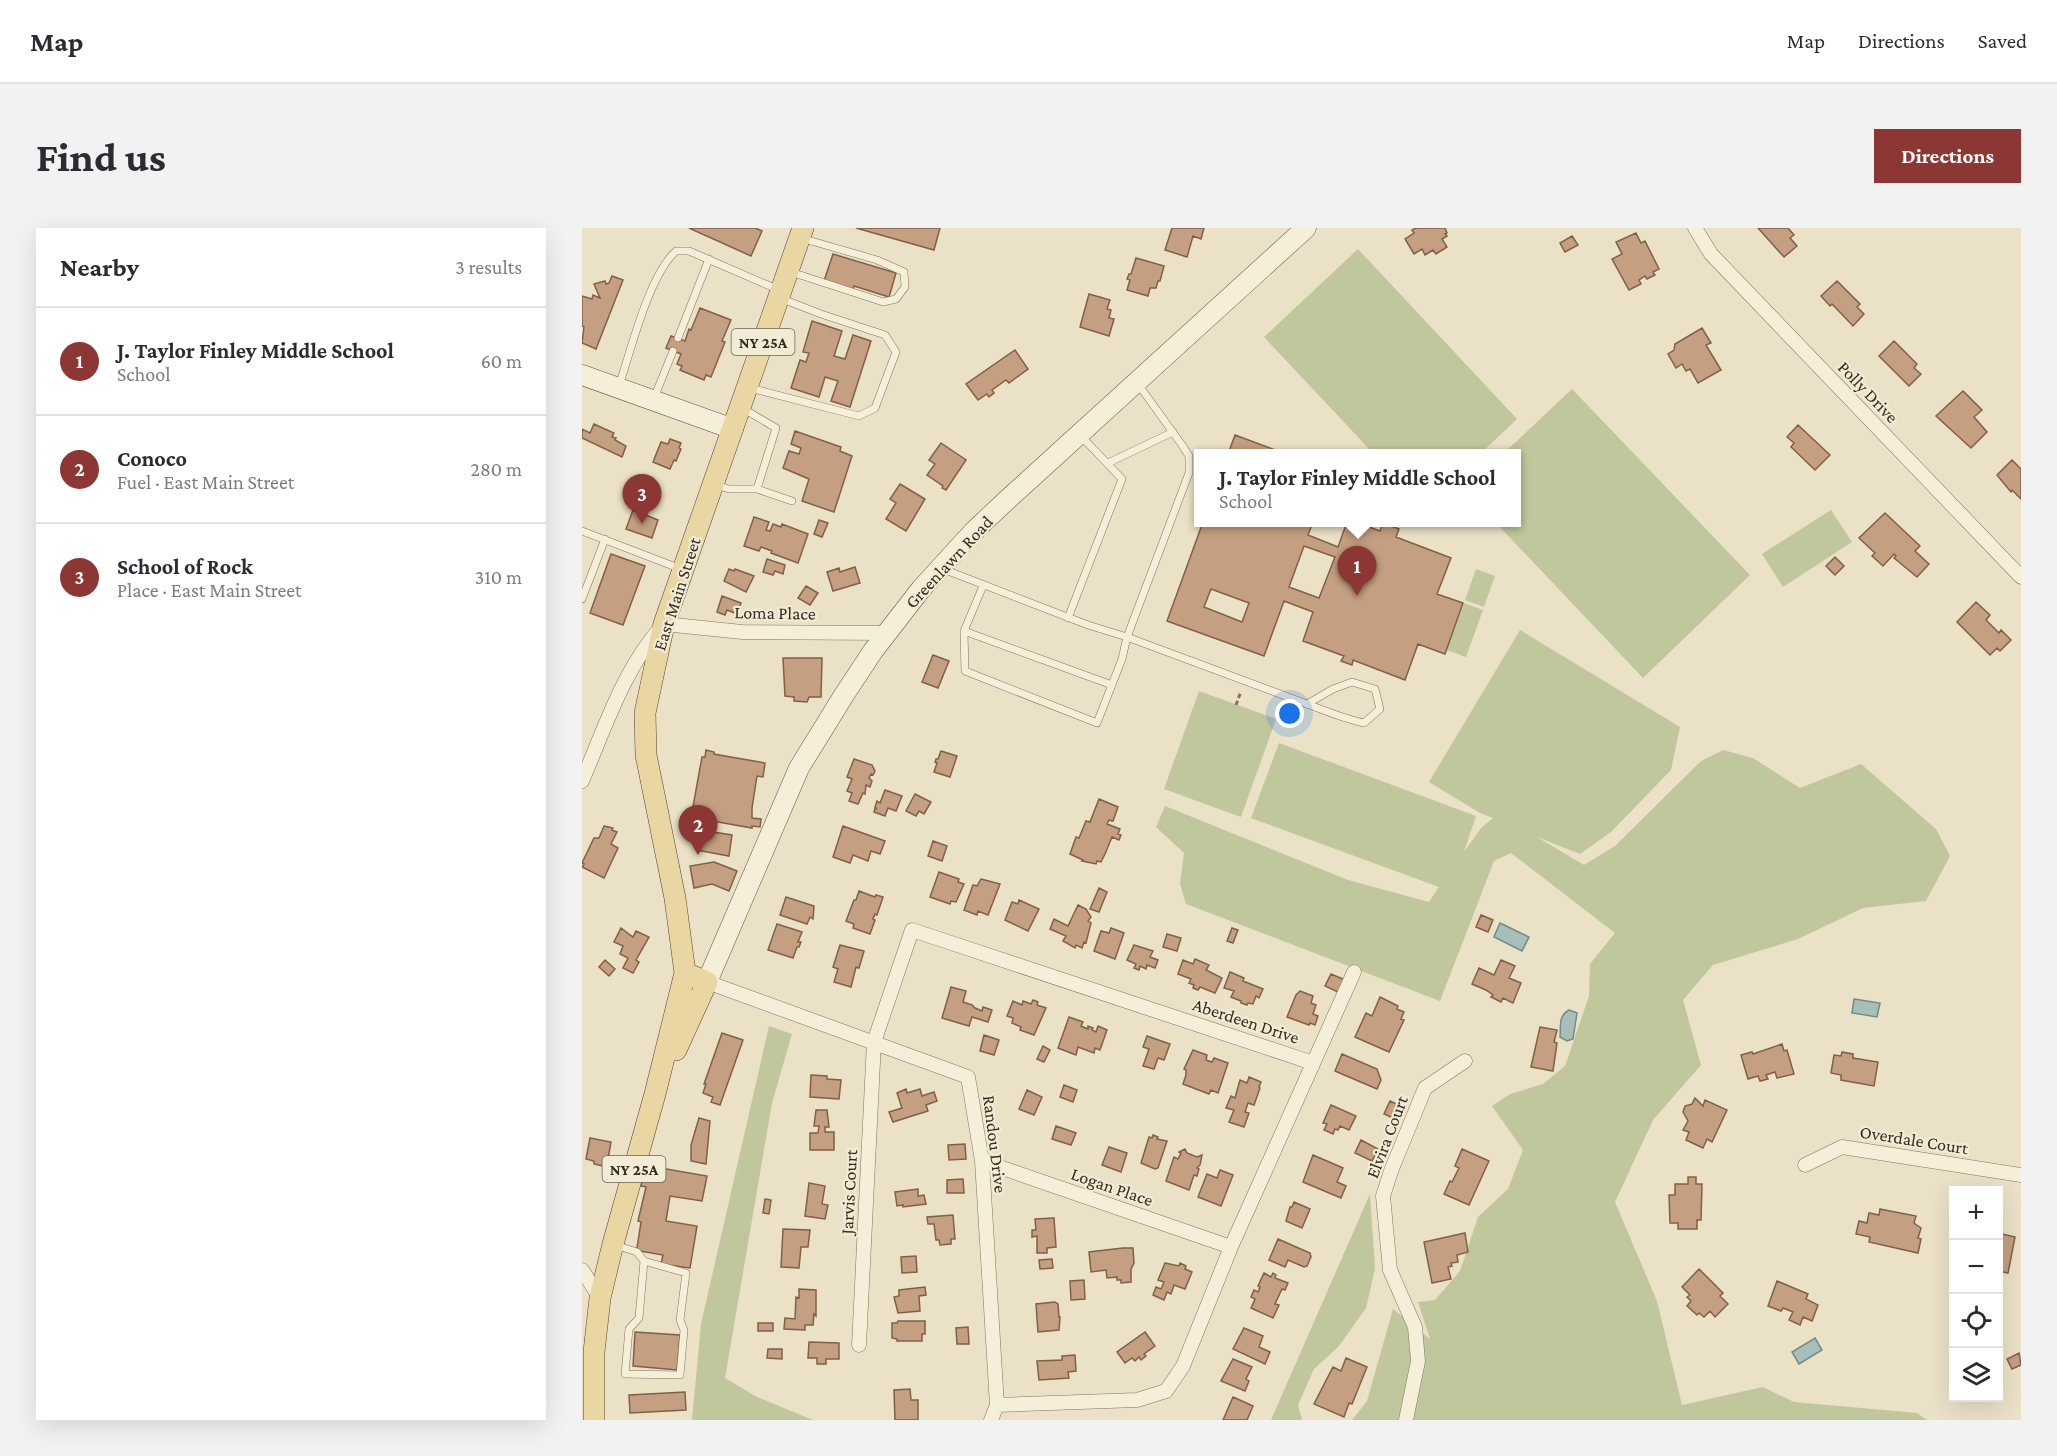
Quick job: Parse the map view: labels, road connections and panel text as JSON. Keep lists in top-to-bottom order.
{
  "streets": {
    "main road": ["NY 25A", "Greenlawn Road", "East Main Street"],
    "street": [
      "Polly Drive",
      "Loma Place",
      "Aberdeen Drive",
      "Elvira Court",
      "Overdale Court",
      "Randou Drive",
      "Logan Place",
      "Jarvis Court"
    ]
  },
  "crossings": [
    ["Greenlawn Road", "East Main Street"],
    ["Greenlawn Road", "Loma Place"],
    ["Greenlawn Road", "Randou Drive"],
    ["East Main Street", "Loma Place"],
    ["East Main Street", "Randou Drive"],
    ["Aberdeen Drive", "Randou Drive"],
    ["Aberdeen Drive", "Logan Place"],
    ["Aberdeen Drive", "Jarvis Court"],
    ["Randou Drive", "Logan Place"],
    ["Randou Drive", "Jarvis Court"]
  ],
  "page": {
    "header": "Map",
    "nav": ["Map", "Directions", "Saved"],
    "buttons": "Directions",
    "title": "Find us",
    "heading": ["Nearby", "3 results"],
    "list": [
      {
        "mark": "1",
        "name": "J. Taylor Finley Middle School",
        "note": "School",
        "value": "60 m"
      },
      {
        "mark": "2",
        "name": "Conoco",
        "note": "Fuel · East Main Street",
        "value": "280 m"
      },
      {
        "mark": "3",
        "name": "School of Rock",
        "note": "Place · East Main Street",
        "value": "310 m"
      }
    ],
    "popup": ["J. Taylor Finley Middle School", "School"],
    "pins": ["3", "1", "2"],
    "map_buttons": ["+", "−"]
  }
}
